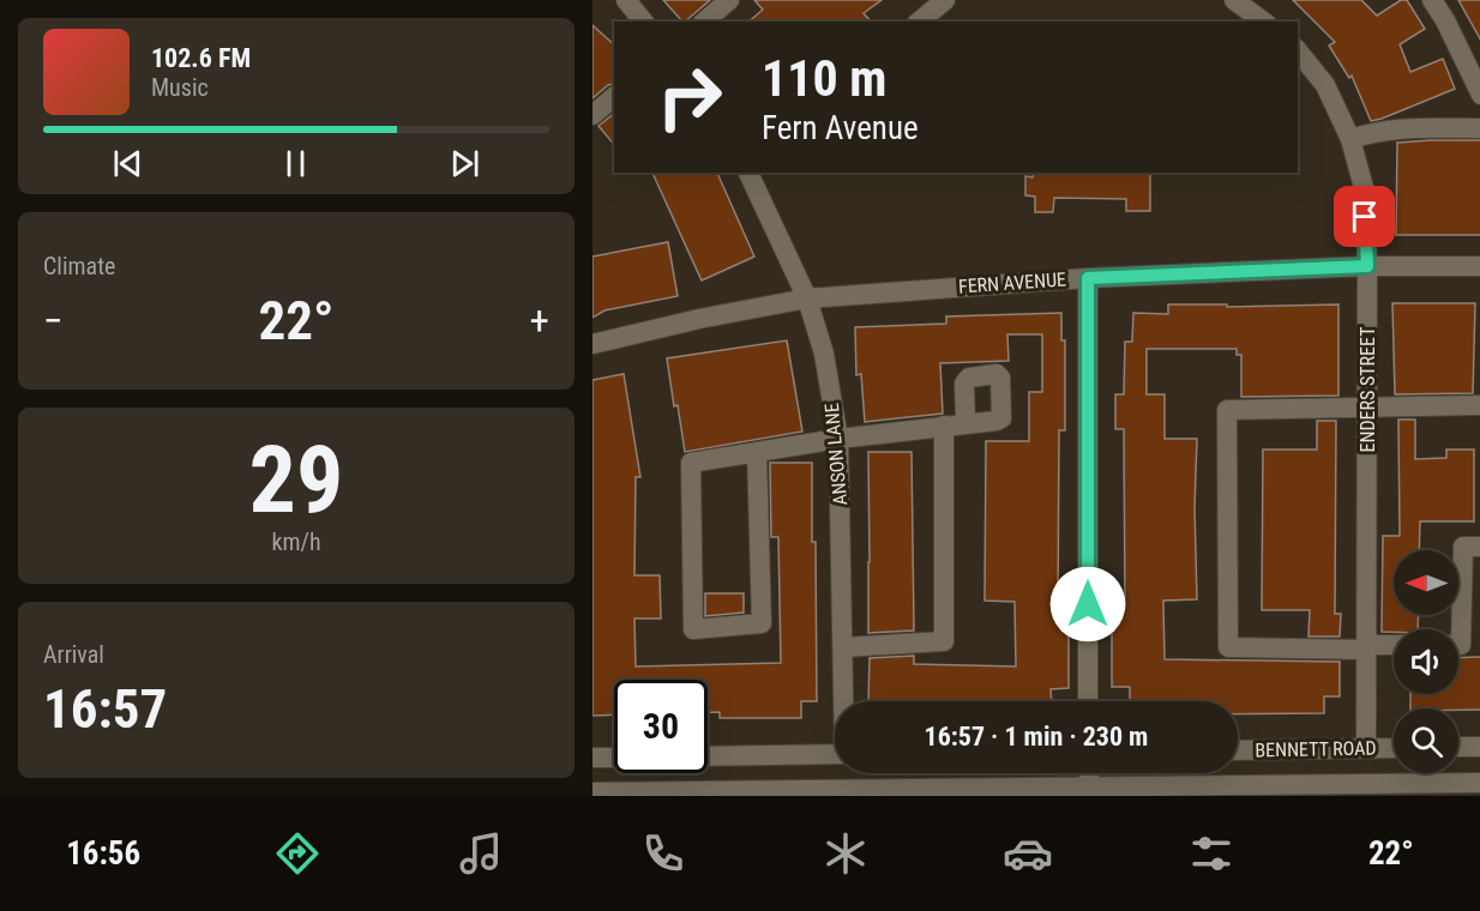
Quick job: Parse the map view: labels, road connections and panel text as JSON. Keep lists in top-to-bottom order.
{
  "streets": {
    "street": [
      "FERN AVENUE",
      "ENDERS STREET",
      "ANSON LANE",
      "BENNETT ROAD"
    ]
  },
  "crossings": [
    ["FERN AVENUE", "ENDERS STREET"],
    ["FERN AVENUE", "ANSON LANE"],
    ["ENDERS STREET", "BENNETT ROAD"]
  ],
  "north": "left",
  "page": {
    "turn": ["110 m", "Fern Avenue"],
    "song": ["102.6 FM", "Music"],
    "tile": [
      "Climate",
      ["29", "km/h"],
      ["Arrival", "16:57"]
    ],
    "heat": ["−", "22°", "+"],
    "limit": "30",
    "trip": "16:57 · 1 min · 230 m",
    "tabs": ["16:56", "22°"]
  }
}
